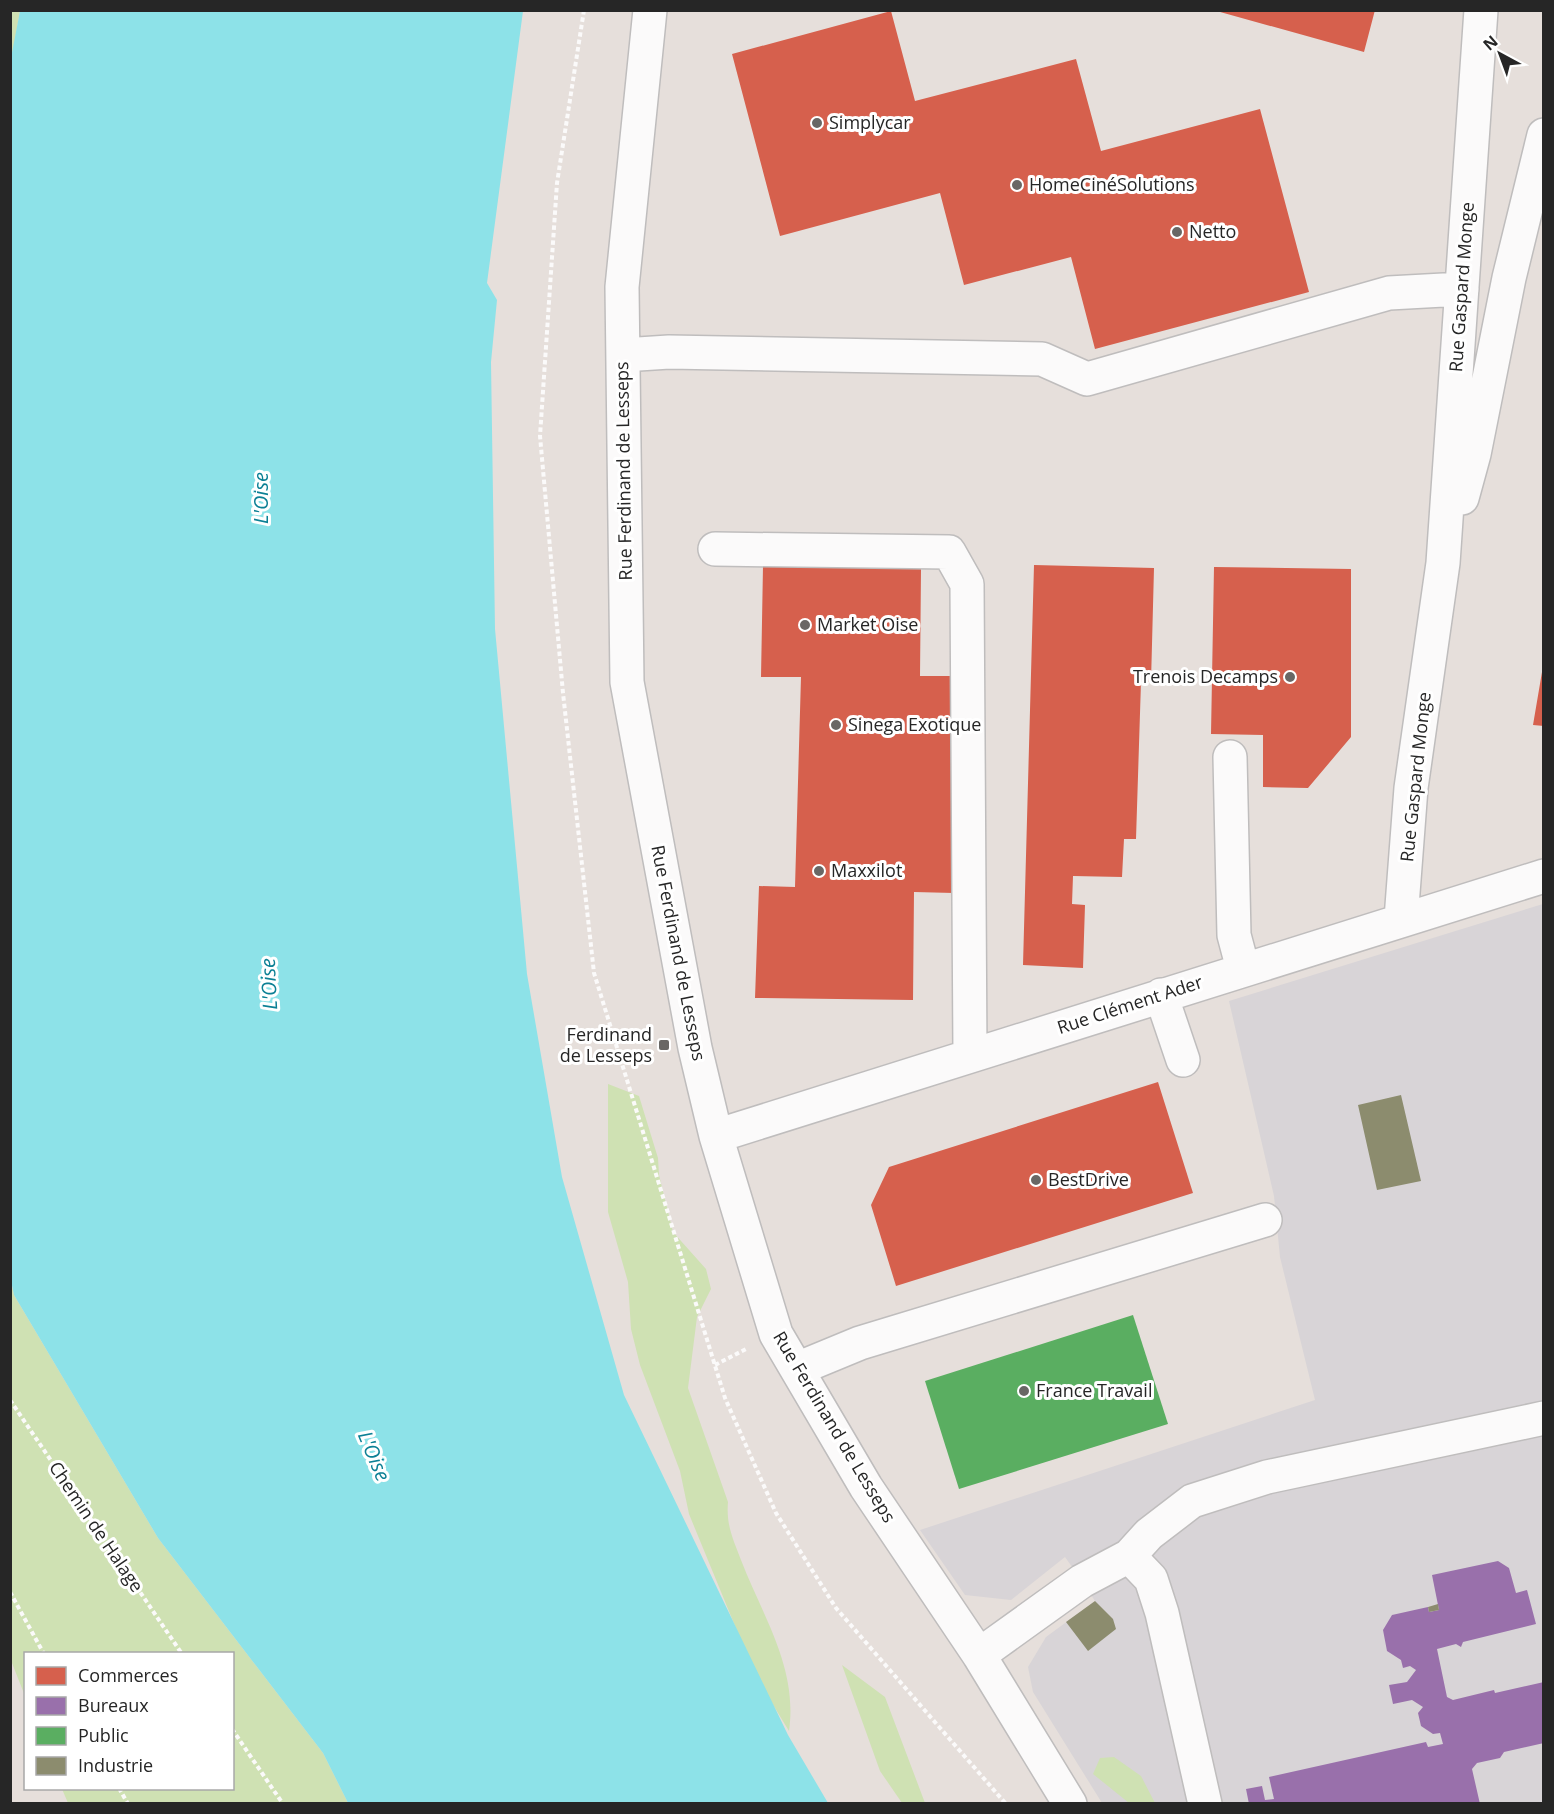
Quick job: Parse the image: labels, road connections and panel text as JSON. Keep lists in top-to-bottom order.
{
  "streets": {
    "street": ["Rue Gaspard Monge", "Rue Ferdinand de Lesseps", "Rue Clément Ader"],
    "path": ["Chemin de Halage"]
  },
  "crossings": [
    ["Rue Gaspard Monge", "Rue Clément Ader"],
    ["Rue Ferdinand de Lesseps", "Rue Clément Ader"]
  ],
  "water": ["L'Oise"],
  "places": {
    "other": [
      "Simplycar",
      "HomeCinéSolutions",
      "Netto",
      "Market Oise",
      "Trenois Decamps",
      "Sinega Exotique",
      "Maxxilot",
      "BestDrive",
      "France Travail"
    ],
    "transit": ["Ferdinand de Lesseps"]
  },
  "legend": [
    "Commerces",
    "Bureaux",
    "Public",
    "Industrie"
  ],
  "north": "top left"
}
